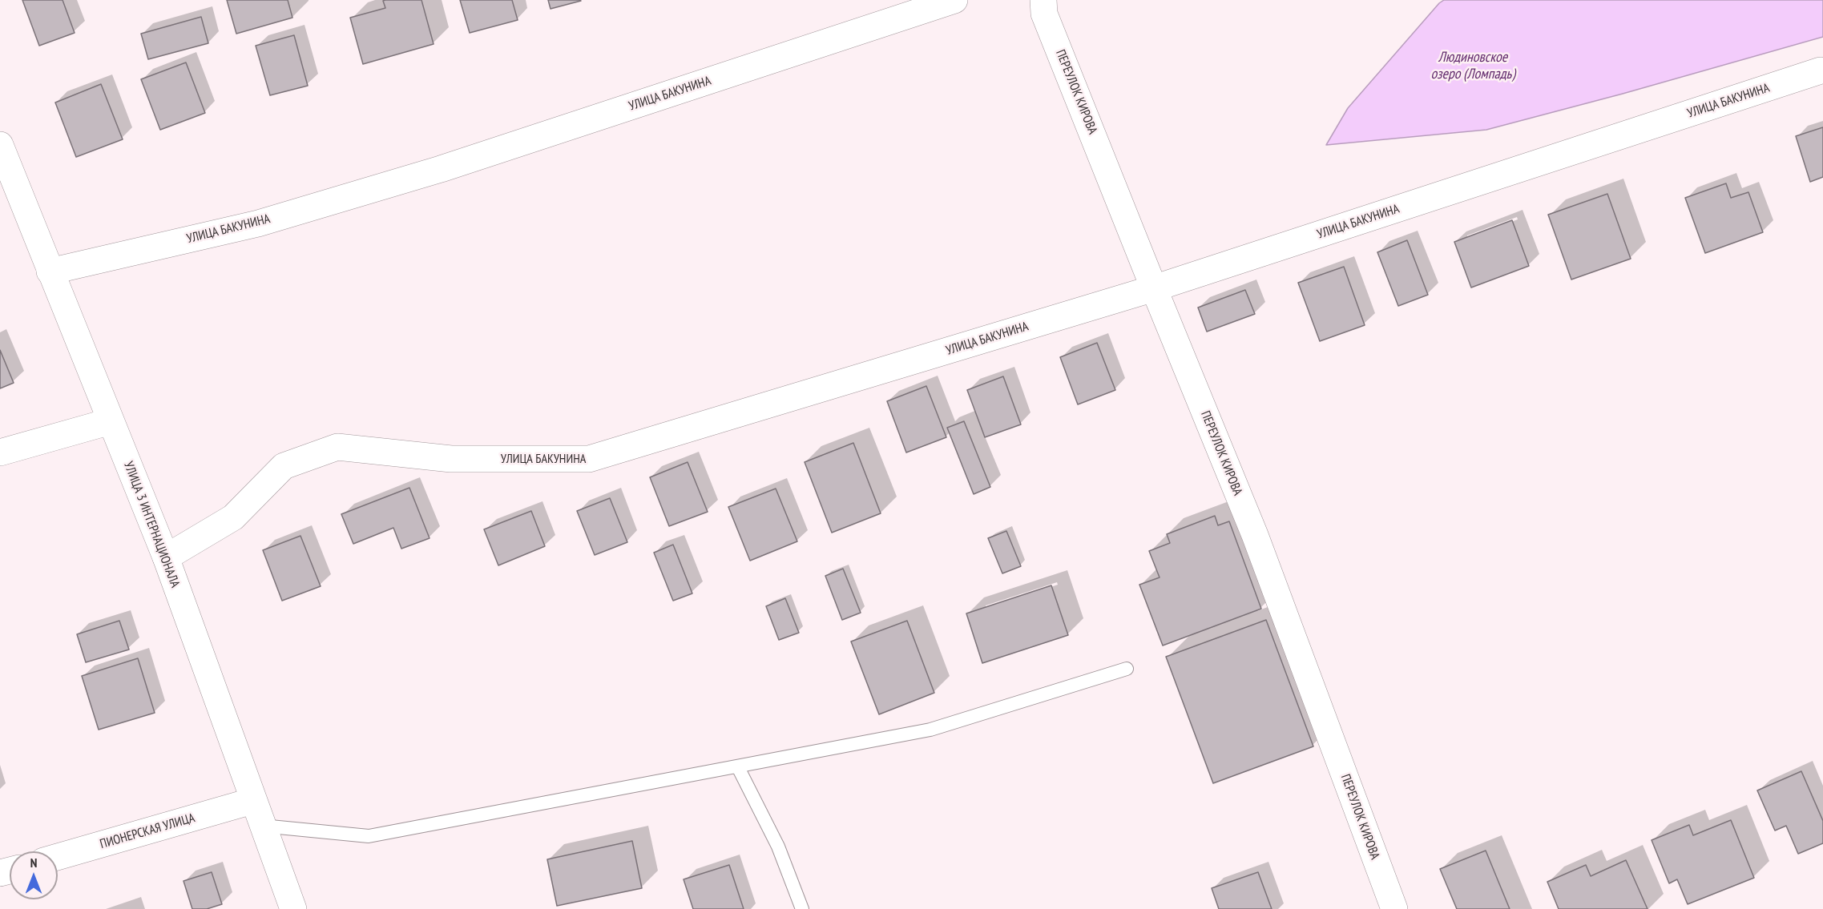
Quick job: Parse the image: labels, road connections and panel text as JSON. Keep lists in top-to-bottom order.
{
  "streets": {
    "street": [
      "ПЕРЕУЛОК КИРОВА",
      "УЛИЦА БАКУНИНА",
      "УЛИЦА 3 ИНТЕРНАЦИОНАЛА",
      "ПИОНЕРСКАЯ УЛИЦА"
    ]
  },
  "crossings": [
    ["ПЕРЕУЛОК КИРОВА", "УЛИЦА БАКУНИНА"],
    ["УЛИЦА БАКУНИНА", "УЛИЦА 3 ИНТЕРНАЦИОНАЛА"],
    ["УЛИЦА 3 ИНТЕРНАЦИОНАЛА", "ПИОНЕРСКАЯ УЛИЦА"]
  ],
  "water": ["Людиновское озеро (Ломпадь)"],
  "north": "top"
}
